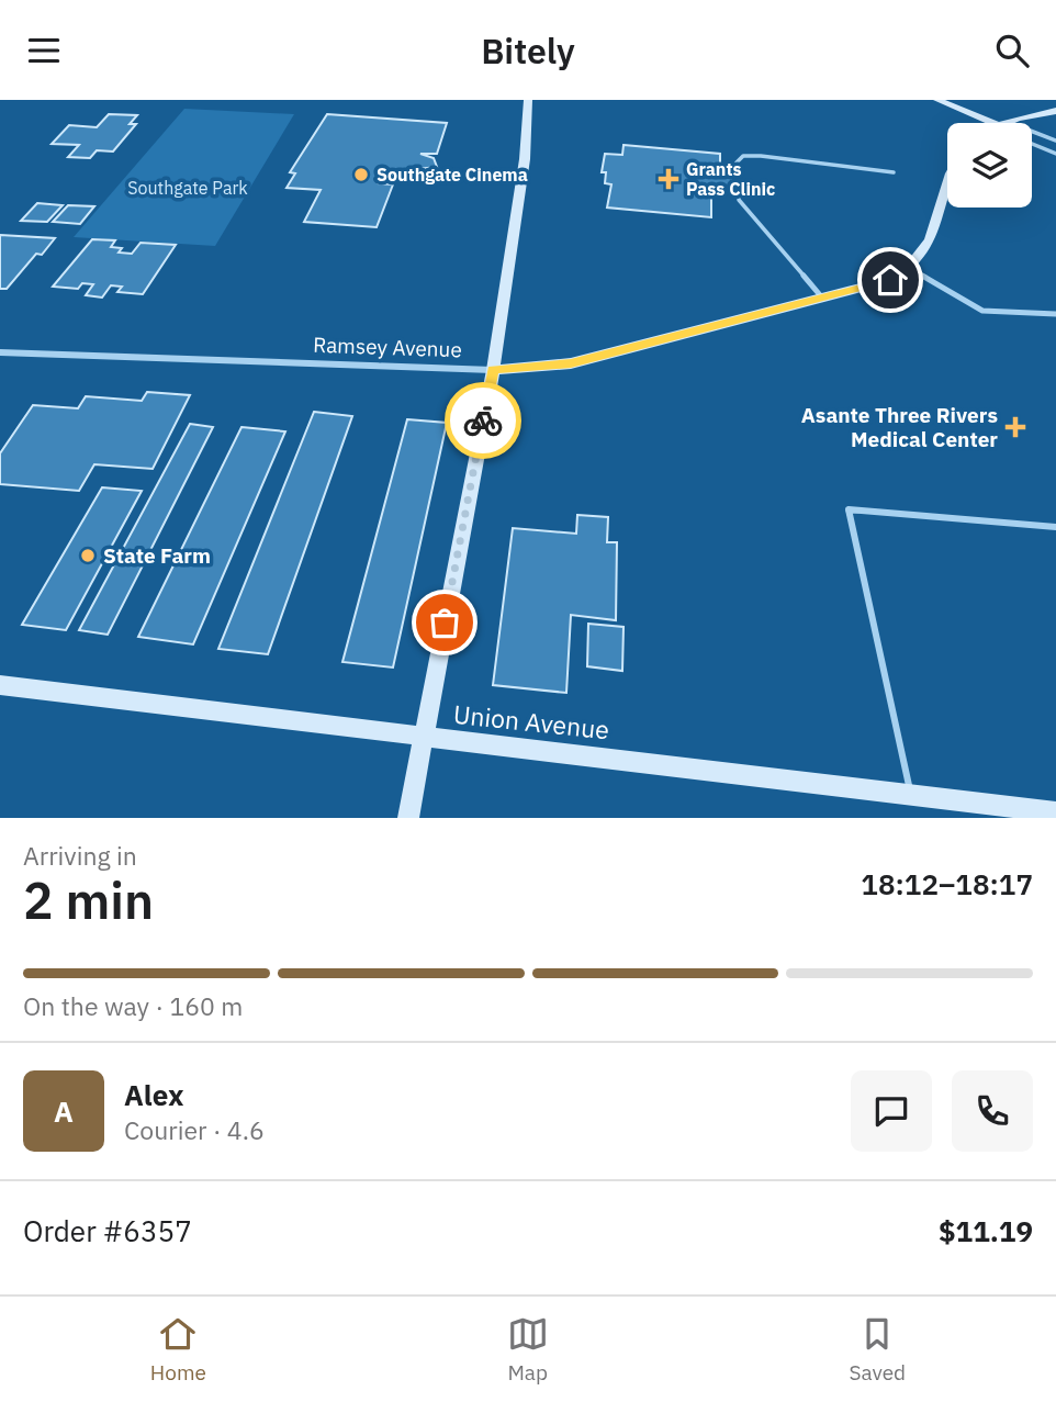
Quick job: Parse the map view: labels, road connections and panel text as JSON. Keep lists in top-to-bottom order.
{
  "streets": {
    "street": ["Ramsey Avenue", "Union Avenue"]
  },
  "parks": ["Southgate Park"],
  "places": {
    "other": ["Southgate Cinema", "State Farm"],
    "health": ["Grants Pass Clinic", "Asante Three Rivers Medical Center"]
  },
  "page": {
    "header": "Bitely",
    "heading": ["2 min", "Arriving in", "18:12–18:17"],
    "panel": [
      "Alex",
      "Courier · 4.6",
      "Order #6357",
      "$11.19"
    ],
    "bar": "On the way · 160 m",
    "round": "A",
    "tabs": ["Home", "Map", "Saved"]
  }
}
